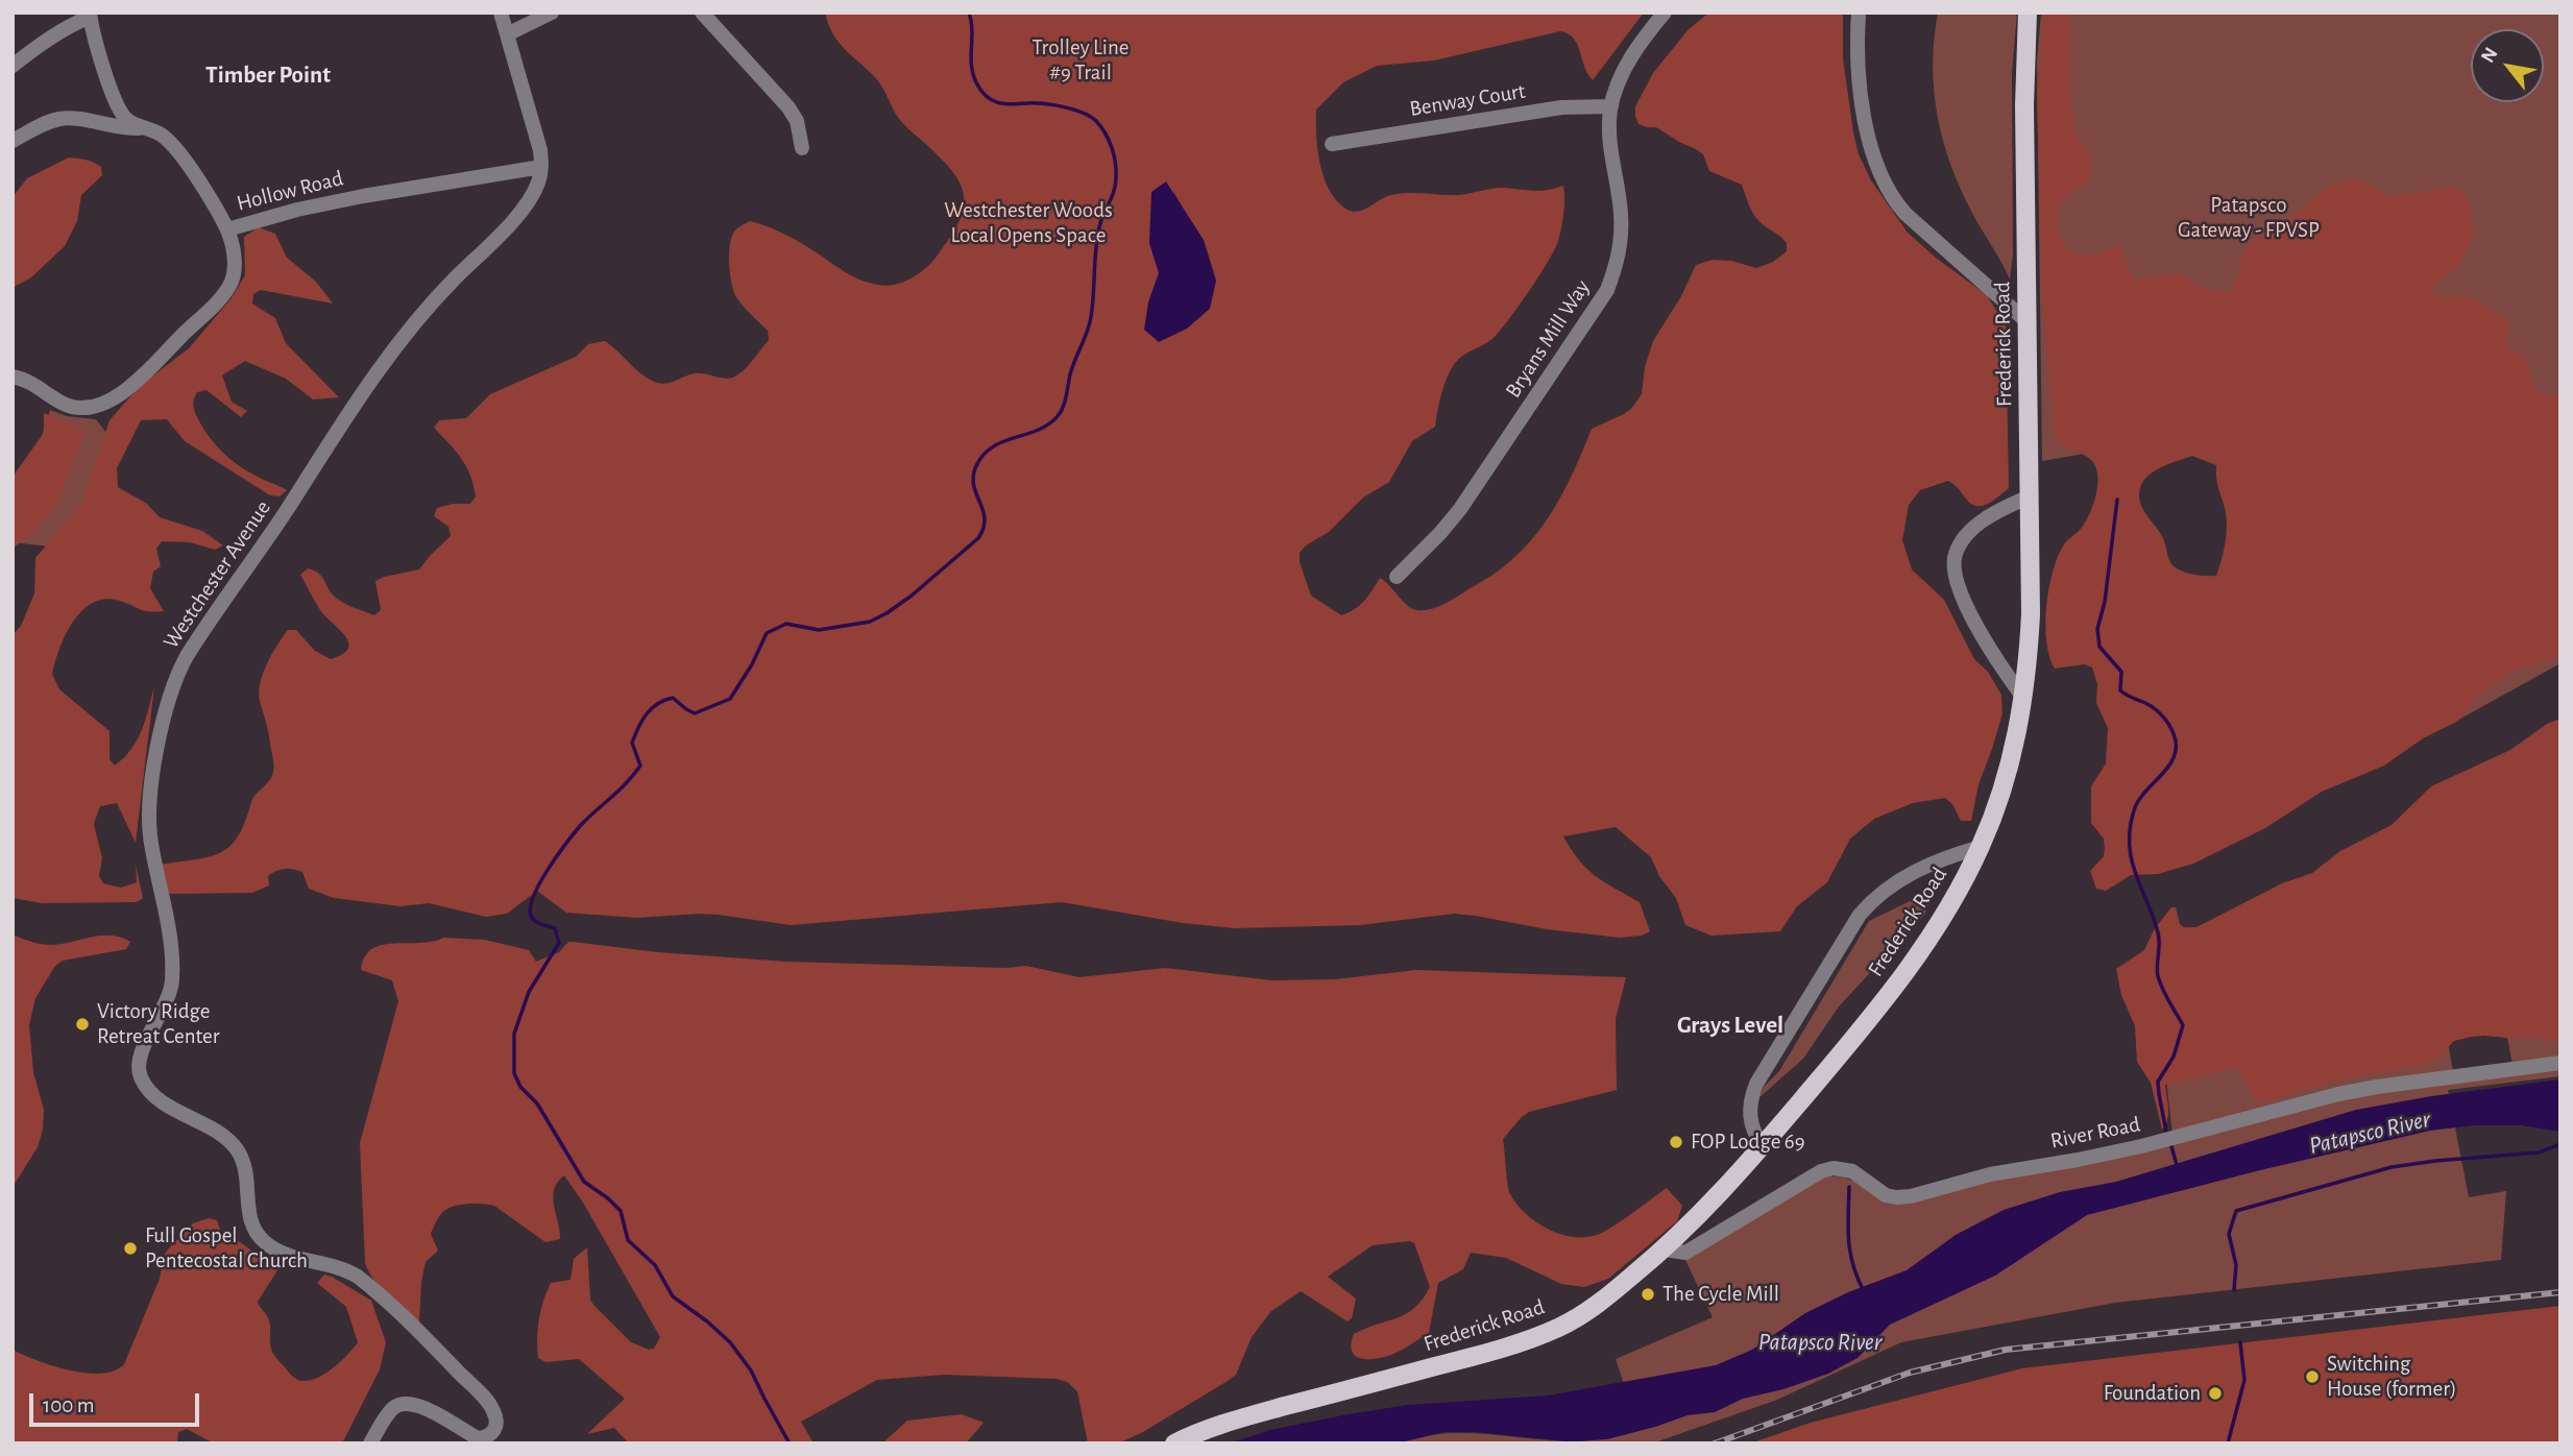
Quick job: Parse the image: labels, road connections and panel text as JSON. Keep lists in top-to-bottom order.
{
  "streets": {
    "main road": ["Frederick Road"],
    "street": [
      "Benway Court",
      "Hollow Road",
      "Bryans Mill Way",
      "Westchester Avenue",
      "River Road"
    ]
  },
  "crossings": [
    ["Benway Court", "Bryans Mill Way"],
    ["Hollow Road", "Westchester Avenue"],
    ["Frederick Road", "River Road"]
  ],
  "districts": ["Timber Point", "Grays Level"],
  "water": ["Patapsco River"],
  "parks": ["Trolley Line #9 Trail", "Patapsco Gateway - FPVSP", "Westchester Woods Local Opens Space"],
  "places": [
    "Victory Ridge Retreat Center",
    "FOP Lodge 69",
    "Full Gospel Pentecostal Church",
    "The Cycle Mill",
    "Switching House (former)",
    "Foundation"
  ],
  "scale_bar": "100 m",
  "north": "top left"
}
